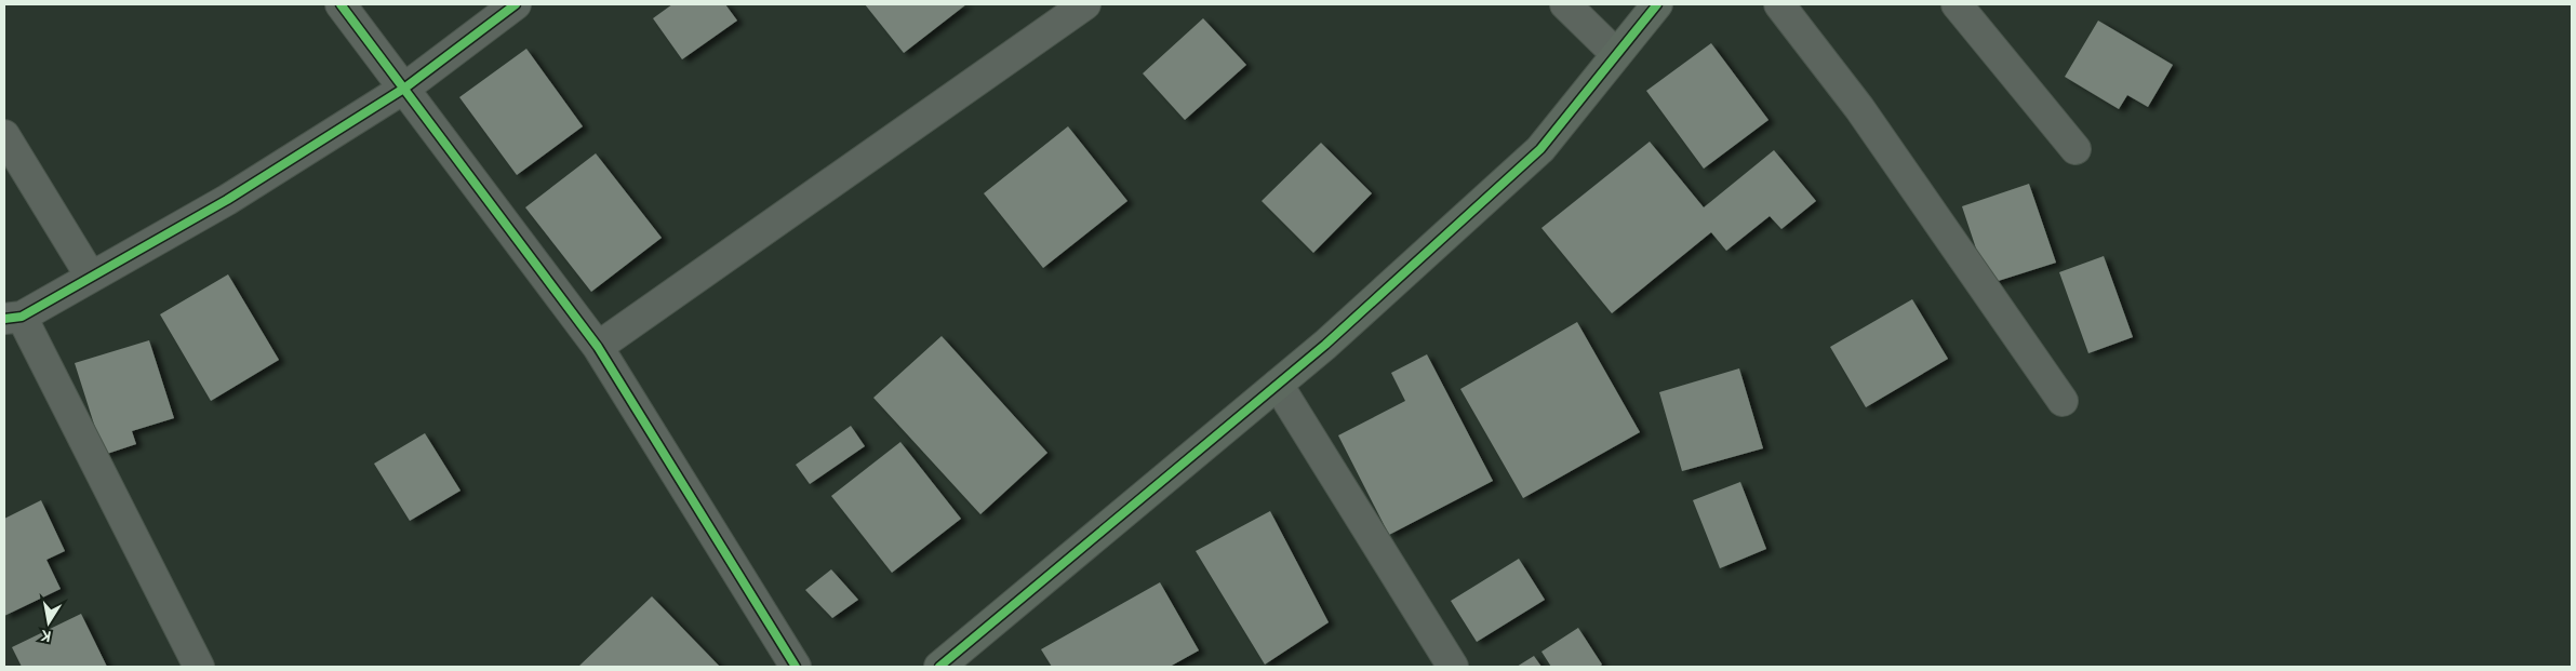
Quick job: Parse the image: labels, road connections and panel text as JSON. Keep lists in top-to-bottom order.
{
  "north": "bottom"
}
